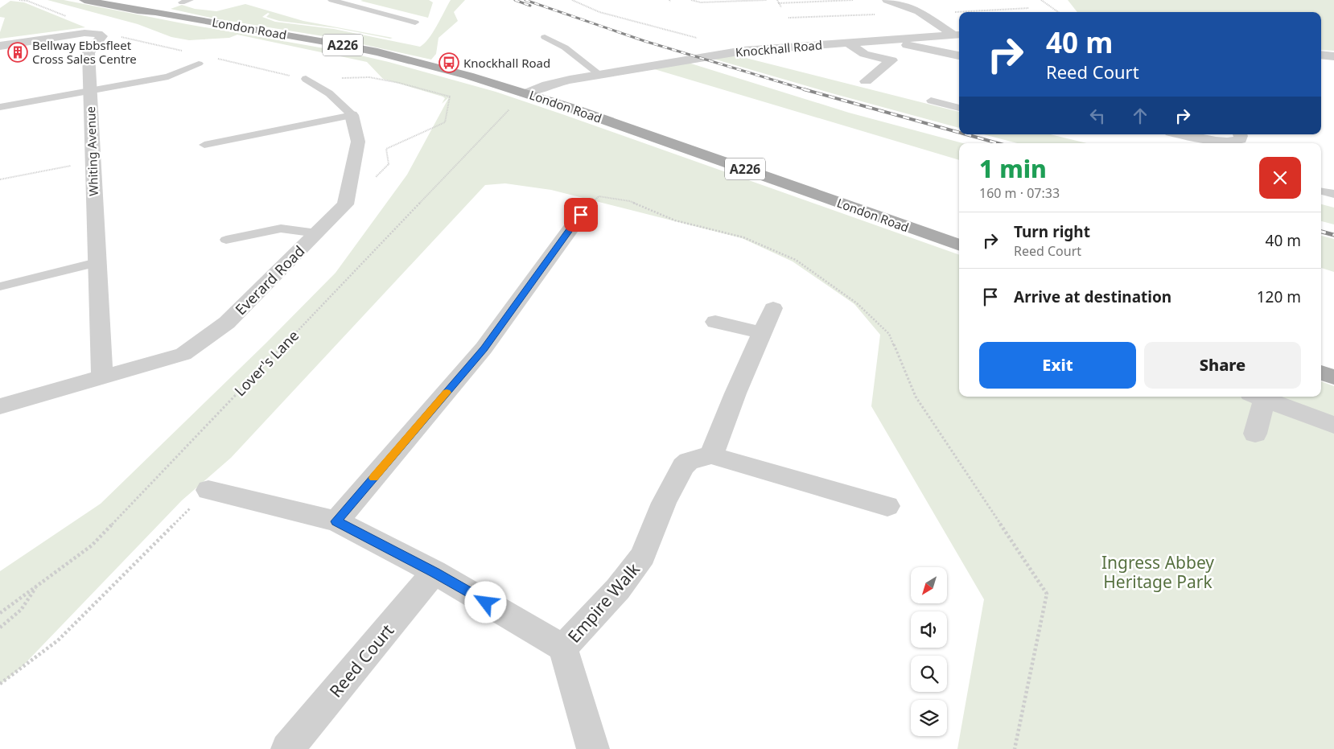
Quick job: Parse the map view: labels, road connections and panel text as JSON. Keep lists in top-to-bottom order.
{
  "streets": {
    "main road": ["London Road", "A226"],
    "street": [
      "Knockhall Road",
      "Whiting Avenue",
      "Everard Road",
      "Empire Walk",
      "Reed Court"
    ],
    "path": ["Lover's Lane"]
  },
  "crossings": [
    ["London Road", "Knockhall Road"],
    ["Whiting Avenue", "Everard Road"]
  ],
  "parks": ["Ingress Abbey Heritage Park"],
  "places": {
    "building": ["Bellway Ebbsfleet Cross Sales Centre"],
    "bus stop": ["Knockhall Road"]
  },
  "north": "bottom left",
  "page": {
    "turn": ["40 m", "Reed Court"],
    "heading": ["1 min", "160 m · 07:33"],
    "list": [
      {
        "name": "Turn right",
        "note": "Reed Court",
        "value": "40 m"
      },
      {
        "name": "Arrive at destination",
        "value": "120 m"
      }
    ],
    "buttons": ["Exit", "Share"]
  }
}
